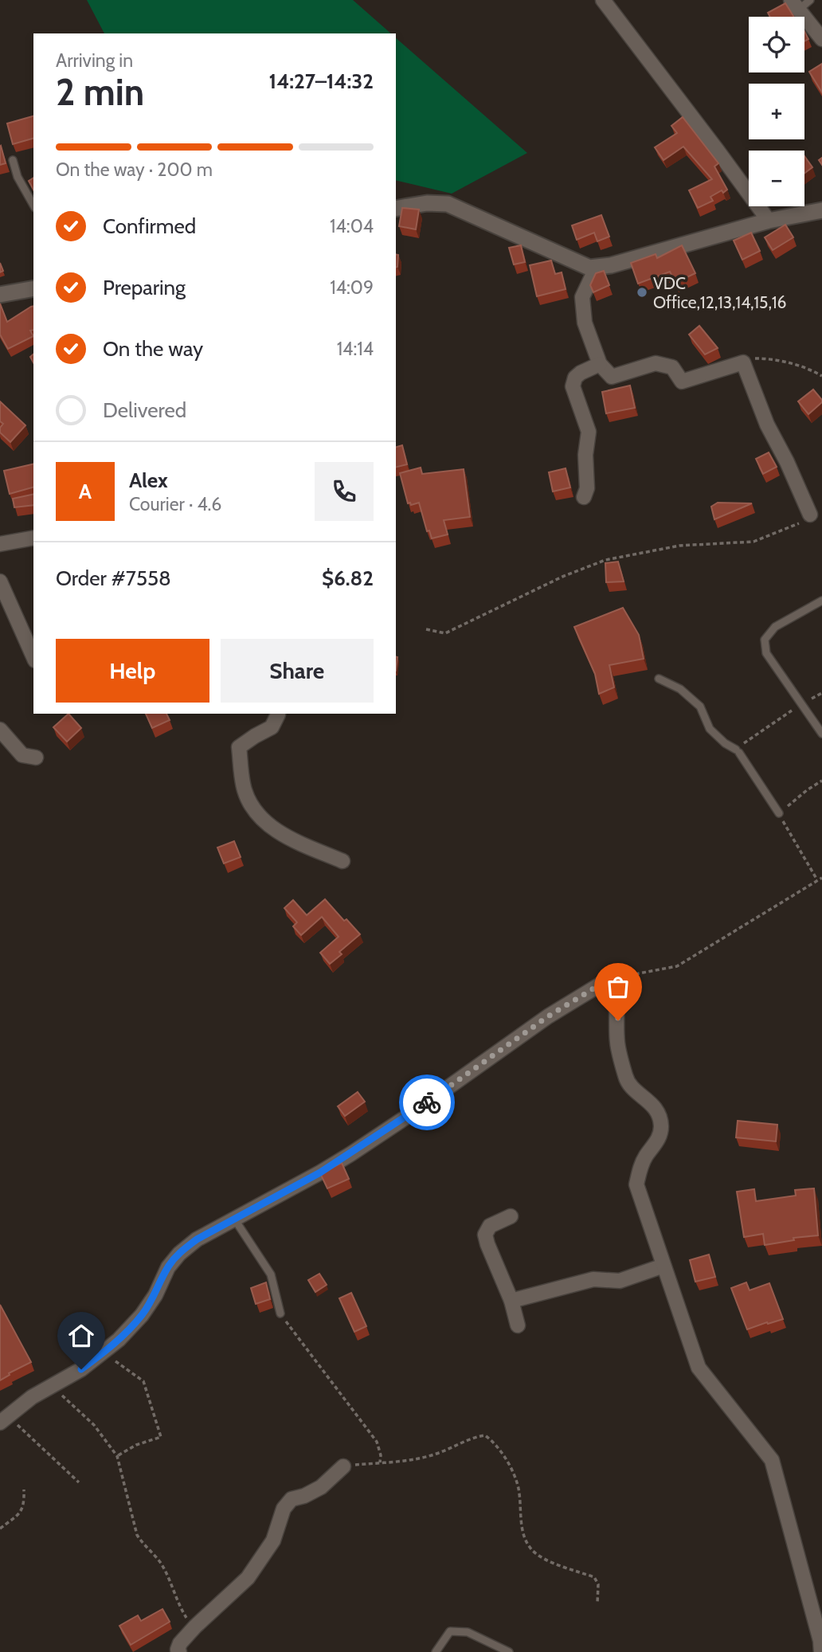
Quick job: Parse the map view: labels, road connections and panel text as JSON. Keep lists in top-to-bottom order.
{
  "places": ["VDC Office,12,13,14,15,16"],
  "page": {
    "map_buttons": ["+", "−"],
    "heading": ["2 min", "Arriving in", "14:27–14:32"],
    "panel": [
      "Alex",
      "Courier · 4.6",
      "Order #7558",
      "$6.82"
    ],
    "bar": "On the way · 200 m",
    "list": [
      ["Confirmed", "14:04"],
      ["Preparing", "14:09"],
      ["On the way", "14:14"],
      "Delivered"
    ],
    "round": "A",
    "buttons": ["Help", "Share"]
  }
}
